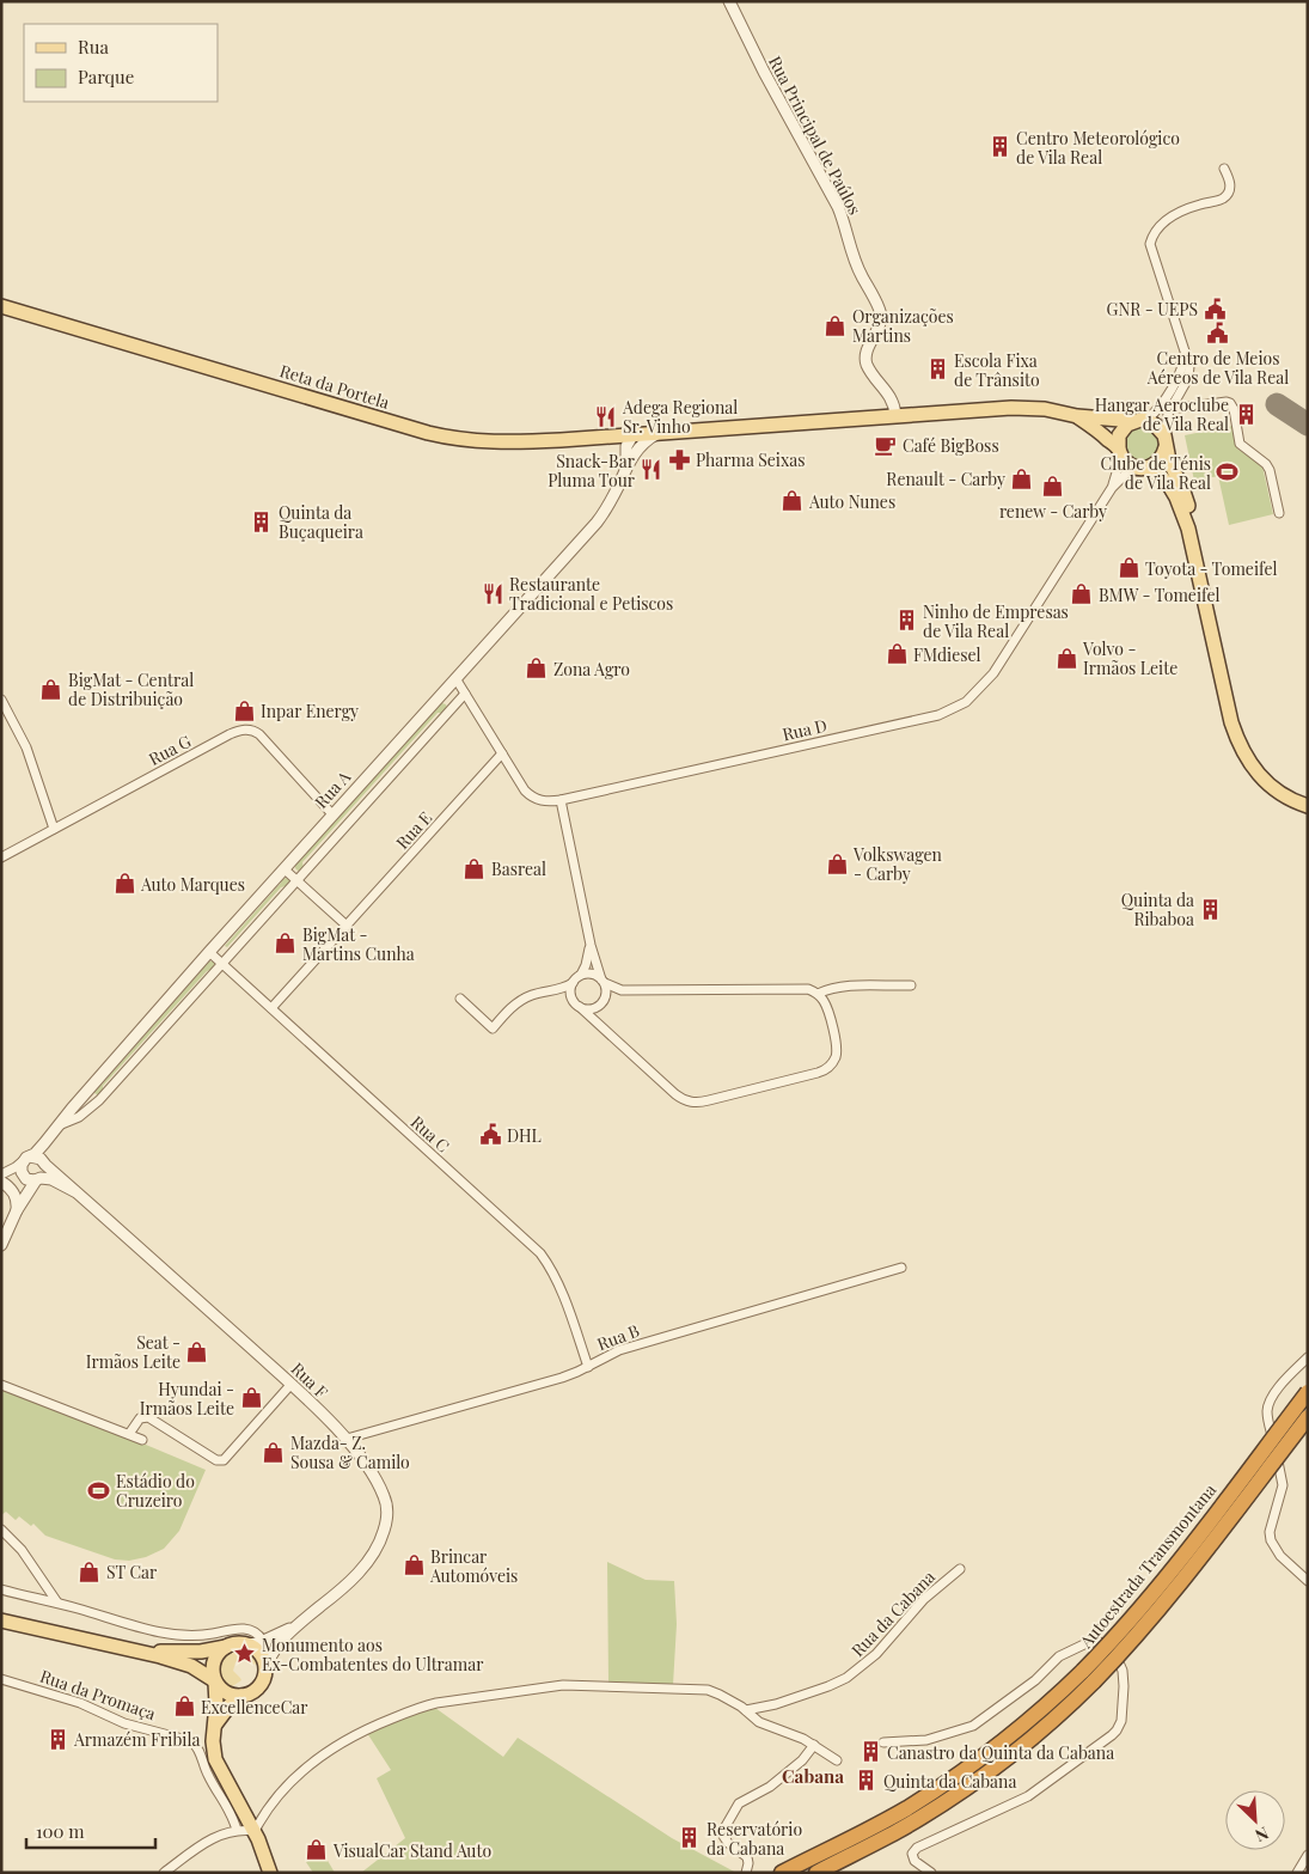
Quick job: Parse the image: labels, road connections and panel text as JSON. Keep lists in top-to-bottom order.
{
  "streets": {
    "highway": ["Autoestrada Transmontana"],
    "main road": ["Reta da Portela"],
    "street": [
      "Rua Principal de Paúlos",
      "Rua D",
      "Rua G",
      "Rua A",
      "Rua E",
      "Rua C",
      "Rua B",
      "Rua F",
      "Rua da Cabana",
      "Rua da Promaça"
    ]
  },
  "crossings": [
    ["Rua Principal de Paúlos", "Reta da Portela"],
    ["Rua D", "Rua A"],
    ["Rua D", "Rua E"],
    ["Rua G", "Rua A"],
    ["Rua A", "Rua C"],
    ["Rua A", "Rua F"],
    ["Rua E", "Rua C"],
    ["Rua C", "Rua B"],
    ["Rua B", "Rua F"]
  ],
  "districts": ["Cabana"],
  "places": {
    "building": [
      "Centro Meteorológico de Vila Real",
      "Escola Fixa de Trânsito",
      "Hangar Aeroclube de Vila Real",
      "Quinta da Buçaqueira",
      "Ninho de Empresas de Vila Real",
      "Quinta da Ribaboa",
      "Armazém Fribila",
      "Canastro da Quinta da Cabana",
      "Quinta da Cabana",
      "Reservatório da Cabana"
    ],
    "public building": ["GNR - UEPS", "Centro de Meios Aéreos de Vila Real", "DHL"],
    "shop": [
      "Organizações Martins",
      "Renault - Carby",
      "renew - Carby",
      "Auto Nunes",
      "Toyota - Tomeifel",
      "BMW - Tomeifel",
      "FMdiesel",
      "Volvo - Irmãos Leite",
      "Zona Agro",
      "BigMat - Central de Distribuição",
      "Inpar Energy",
      "Volkswagen - Carby",
      "Basreal",
      "Auto Marques",
      "BigMat - Martins Cunha",
      "Seat - Irmãos Leite",
      "Hyundai - Irmãos Leite",
      "Mazda- Z. Sousa & Camilo",
      "Brincar Automóveis",
      "ST Car",
      "ExcellenceCar",
      "VisualCar Stand Auto"
    ],
    "restaurant": ["Adega Regional Sr. Vinho", "Snack-Bar Pluma Tour", "Restaurante Tradicional e Petiscos"],
    "cafe": ["Café BigBoss"],
    "pharmacy": ["Pharma Seixas"],
    "sports": ["Clube de Ténis de Vila Real", "Estádio do Cruzeiro"],
    "place": ["Monumento aos Ex-Combatentes do Ultramar"]
  },
  "legend": ["Rua", "Parque"],
  "scale_bar": "100 m",
  "north": "bottom right"
}
